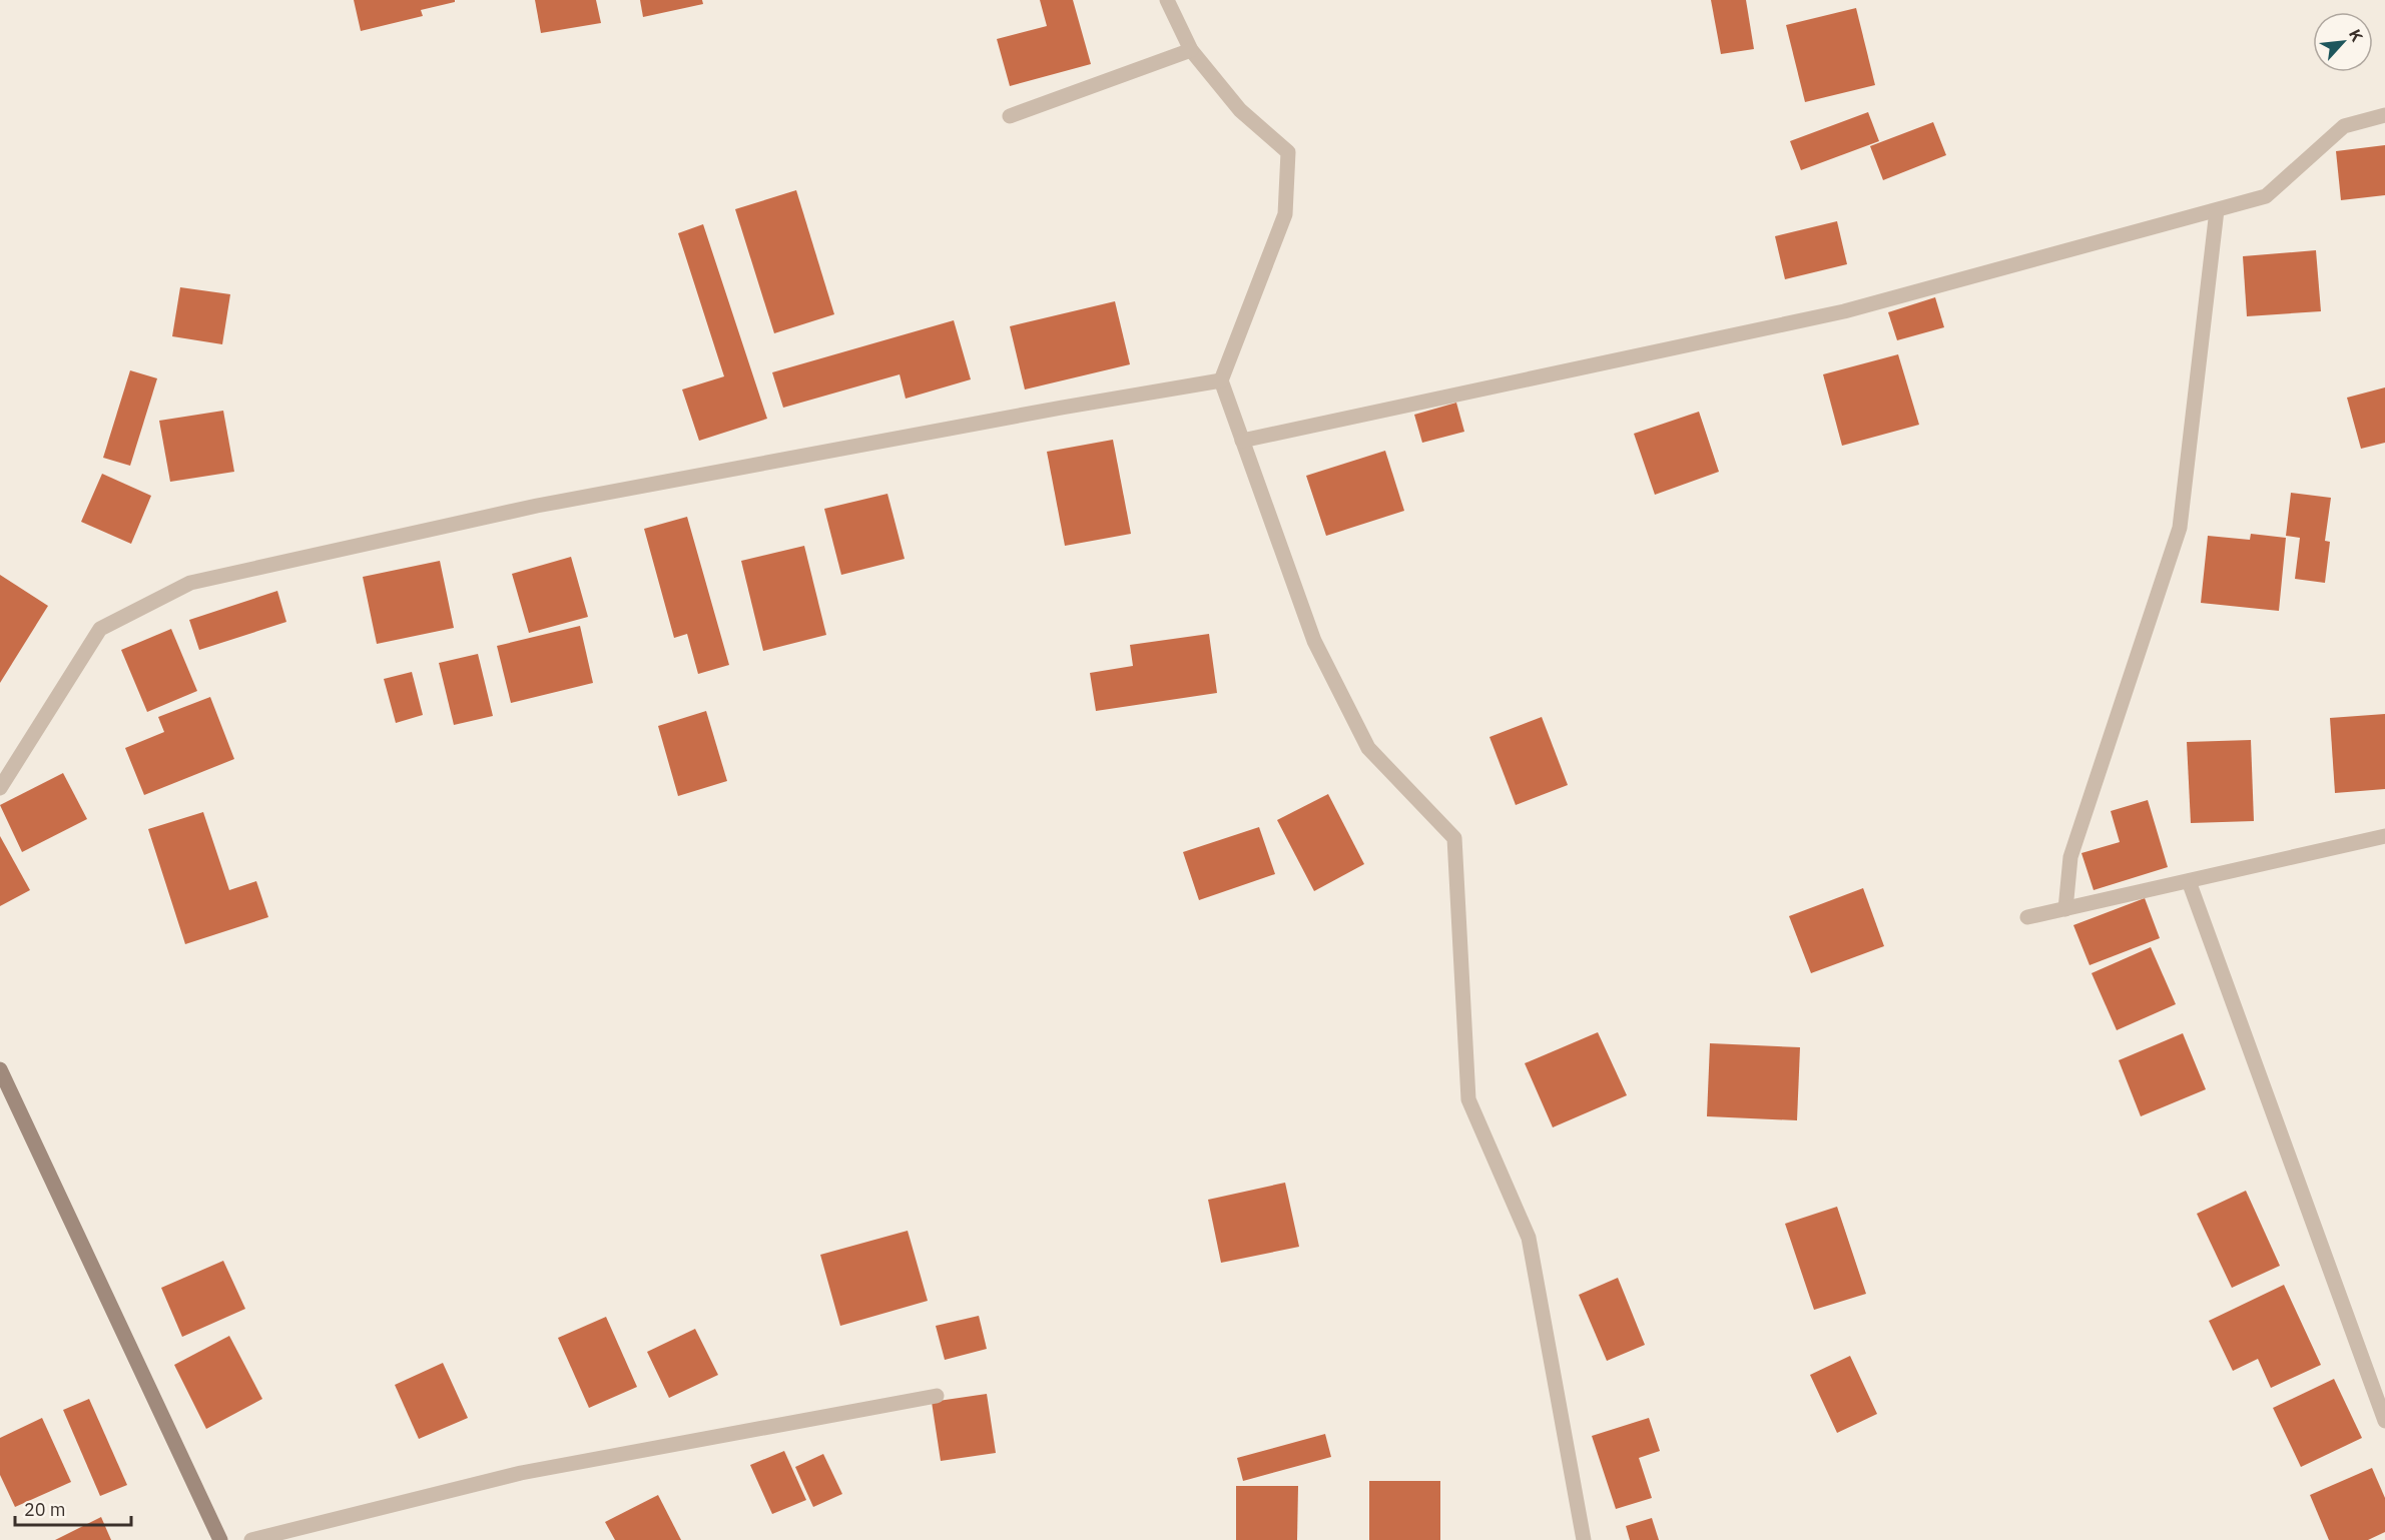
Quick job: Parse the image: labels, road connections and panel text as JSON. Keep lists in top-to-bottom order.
{
  "scale_bar": "20 m",
  "north": "top right"
}
